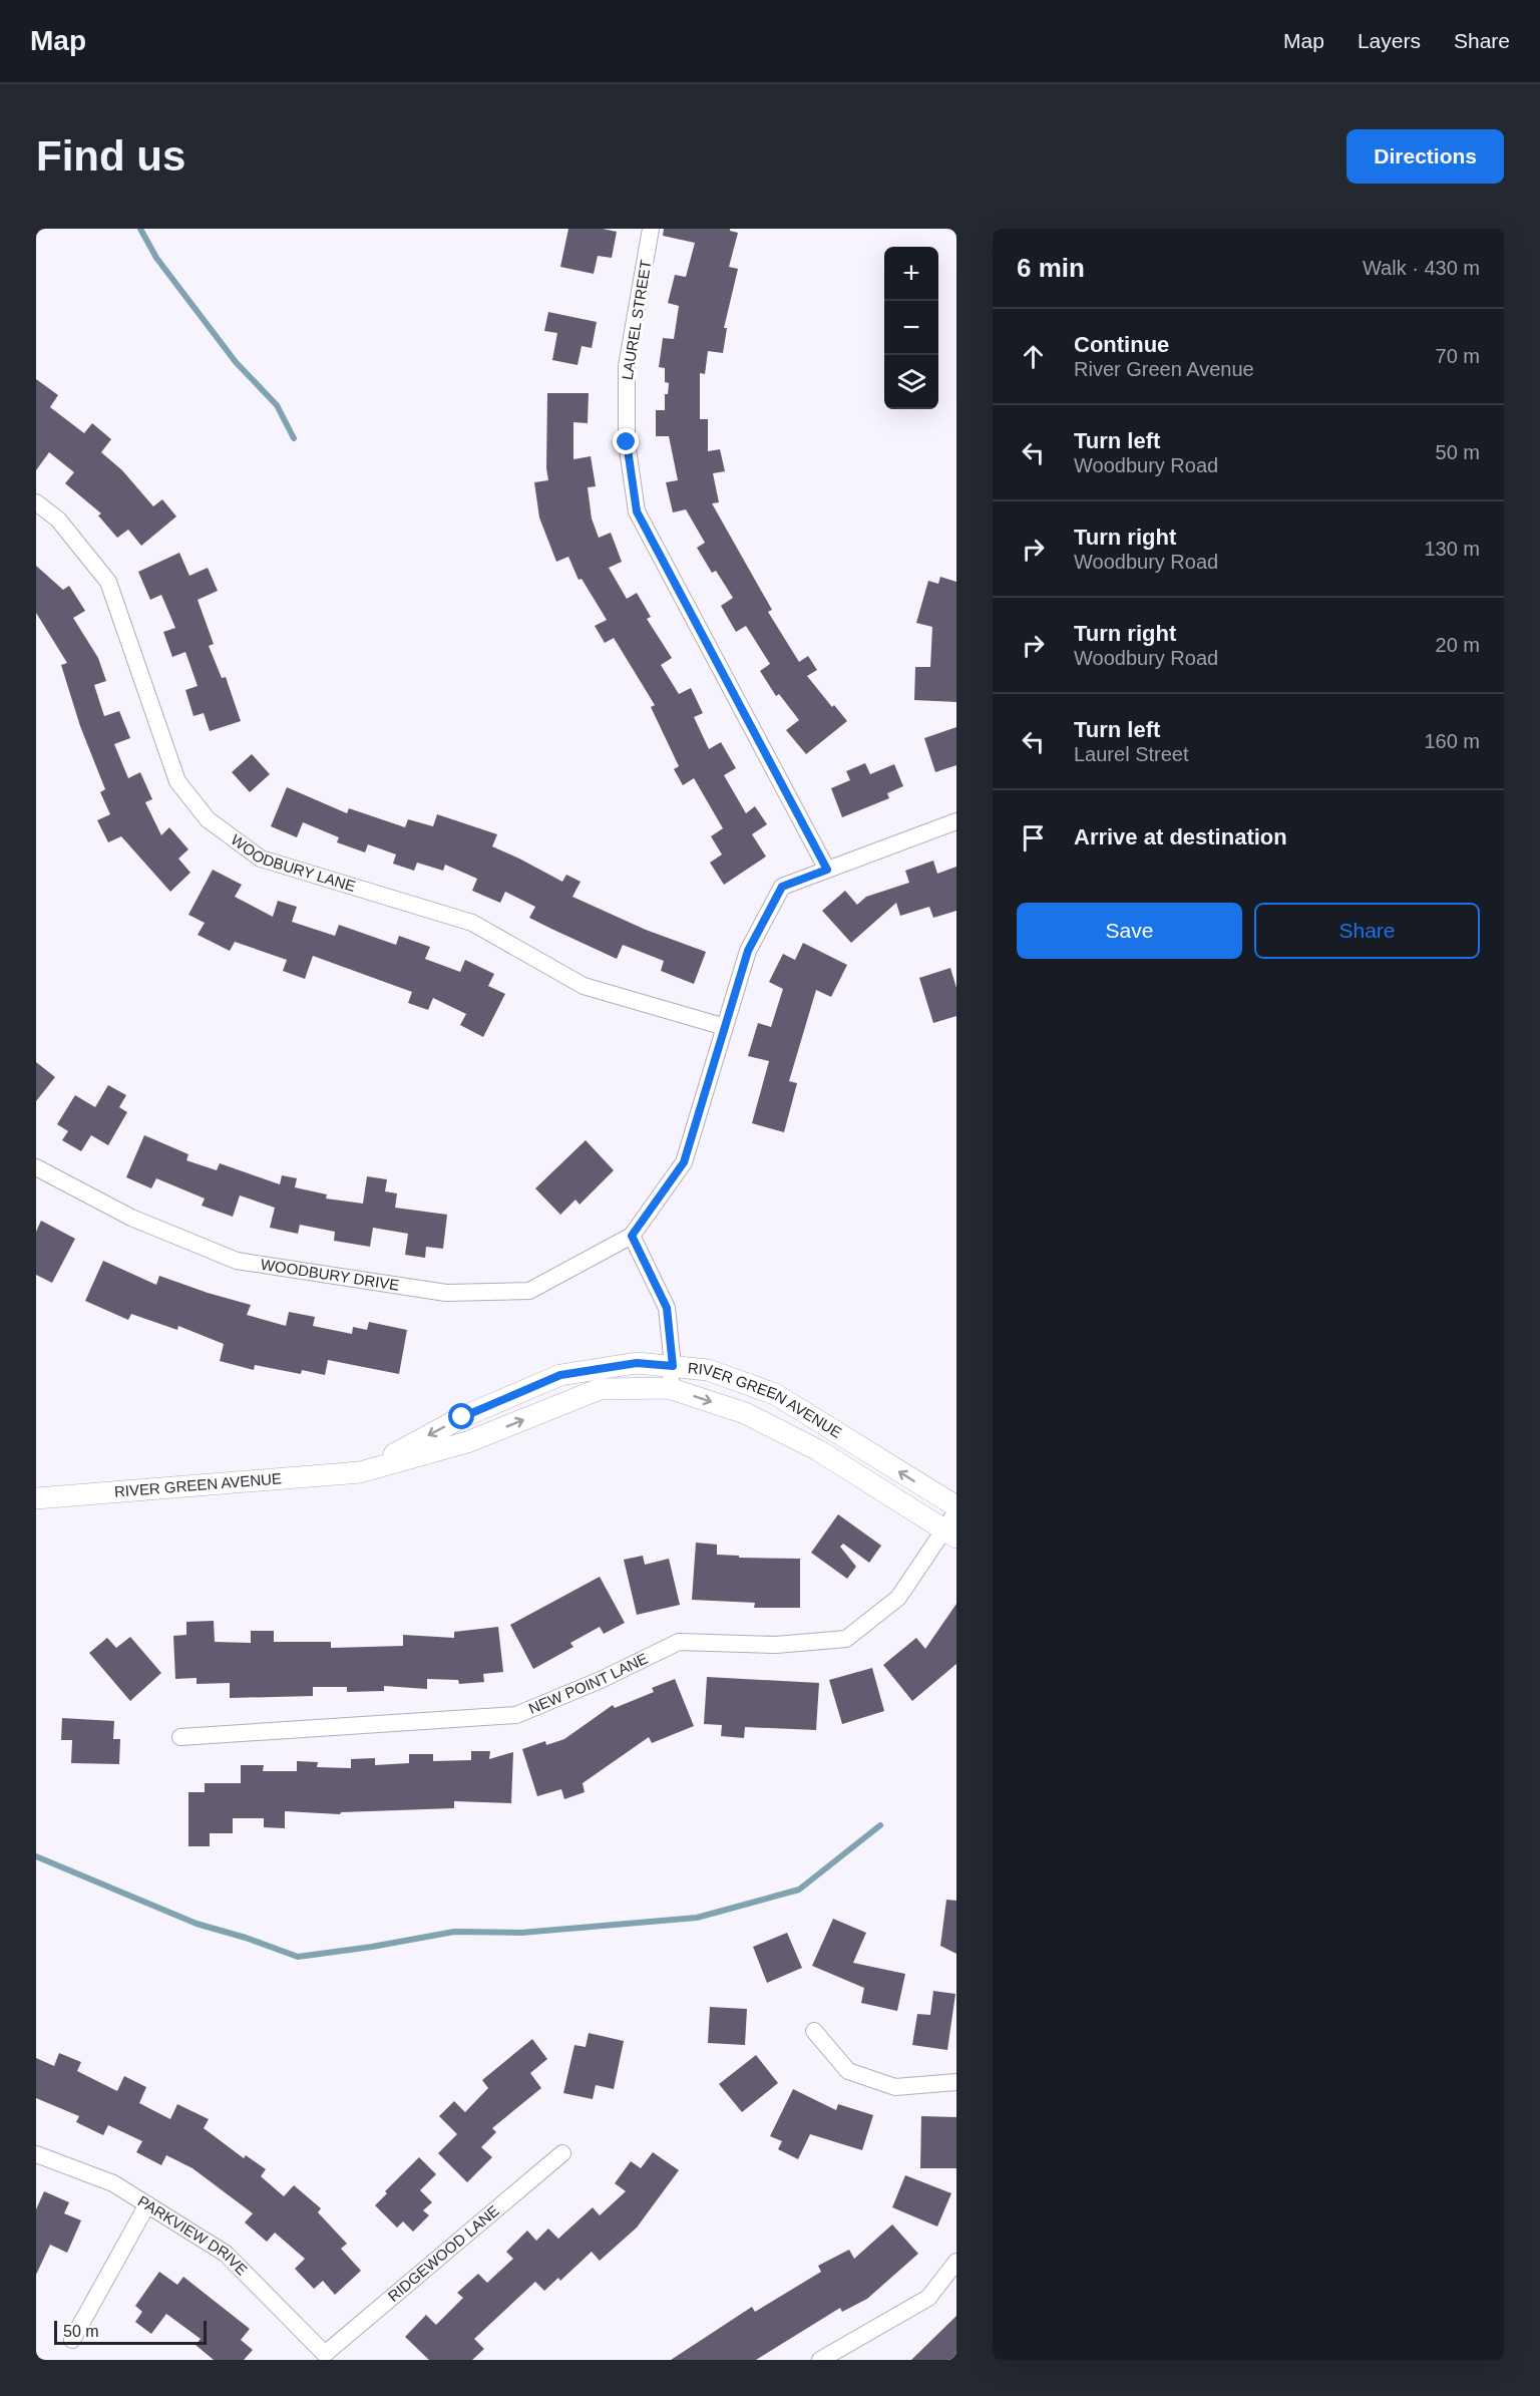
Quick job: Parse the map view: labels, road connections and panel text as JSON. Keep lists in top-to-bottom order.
{
  "streets": {
    "street": [
      "LAUREL STREET",
      "WOODBURY LANE",
      "WOODBURY DRIVE",
      "RIVER GREEN AVENUE",
      "NEW POINT LANE",
      "PARKVIEW DRIVE",
      "RIDGEWOOD LANE"
    ]
  },
  "crossings": [
    ["RIVER GREEN AVENUE", "NEW POINT LANE"],
    ["PARKVIEW DRIVE", "RIDGEWOOD LANE"]
  ],
  "scale_bar": "50 m",
  "page": {
    "header": "Map",
    "nav": ["Map", "Layers", "Share"],
    "buttons": [
      "Directions",
      ["Save", "Share"]
    ],
    "title": "Find us",
    "heading": ["6 min", "Walk · 430 m"],
    "map_buttons": ["+", "−"],
    "list": [
      ["Continue", "River Green Avenue", "70 m"],
      ["Turn left", "Woodbury Road", "50 m"],
      ["Turn right", "Woodbury Road", "130 m"],
      ["Turn right", "Woodbury Road", "20 m"],
      ["Turn left", "Laurel Street", "160 m"],
      "Arrive at destination"
    ],
    "scale": "50 m"
  }
}
